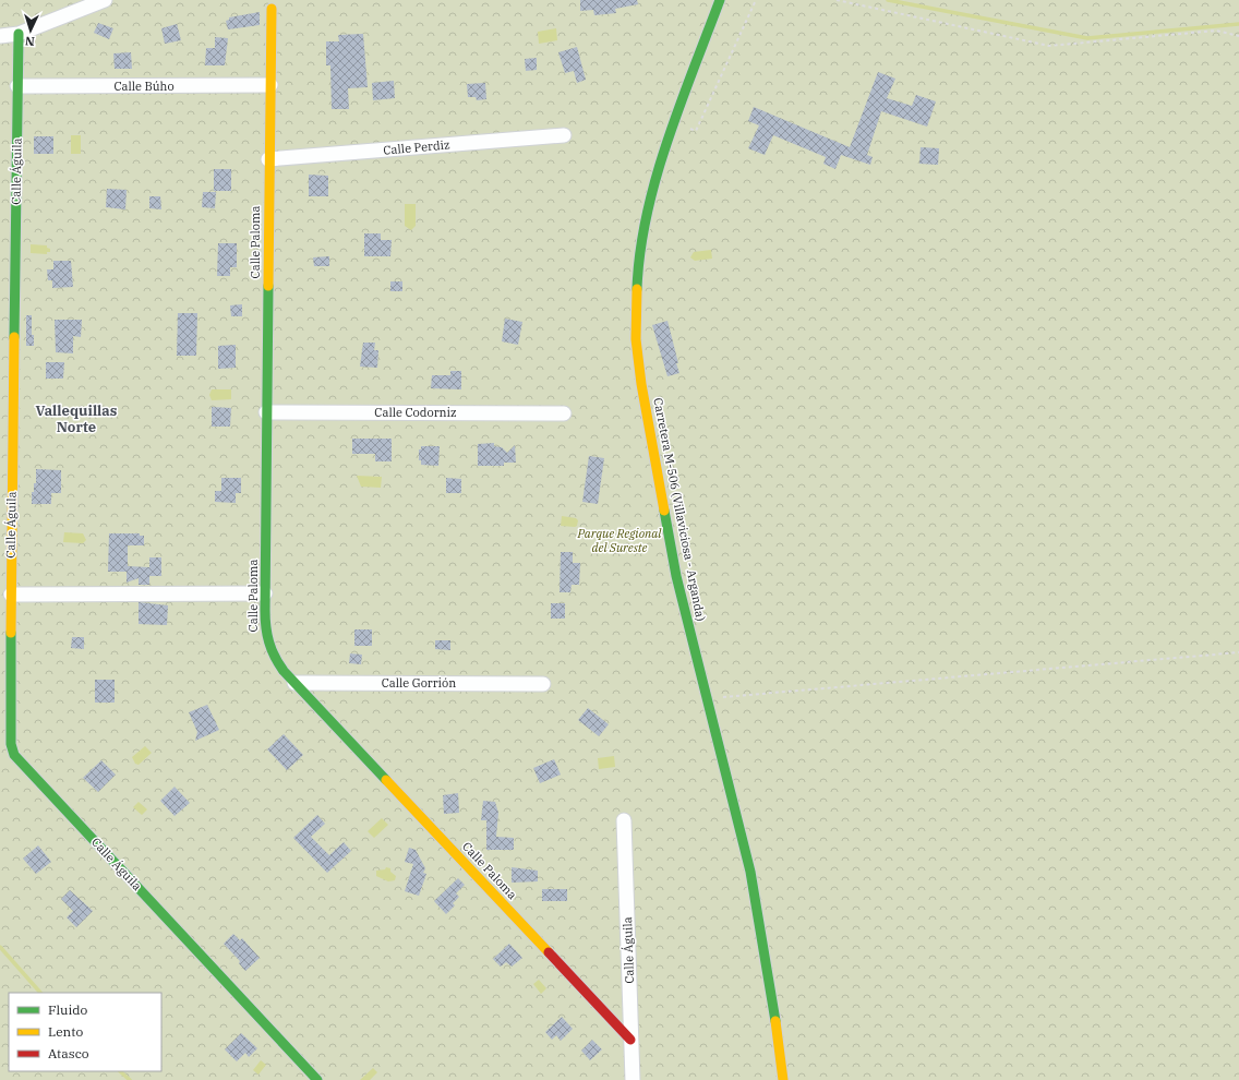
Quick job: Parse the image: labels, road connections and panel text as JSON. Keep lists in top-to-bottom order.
{
  "streets": {
    "street": [
      "Calle Búho",
      "Calle Perdiz",
      "Calle Águila",
      "Calle Paloma",
      "Calle Codorniz",
      "Carretera M-506 (Villaviciosa - Arganda)",
      "Calle Gorrión"
    ]
  },
  "crossings": [
    ["Calle Búho", "Calle Águila"],
    ["Calle Búho", "Calle Paloma"],
    ["Calle Perdiz", "Calle Paloma"],
    ["Calle Águila", "Calle Paloma"],
    ["Calle Paloma", "Calle Codorniz"],
    ["Calle Paloma", "Calle Gorrión"]
  ],
  "districts": ["Vallequillas Norte"],
  "parks": ["Parque Regional del Sureste"],
  "legend": ["Fluido", "Lento", "Atasco"],
  "north": "bottom"
}
